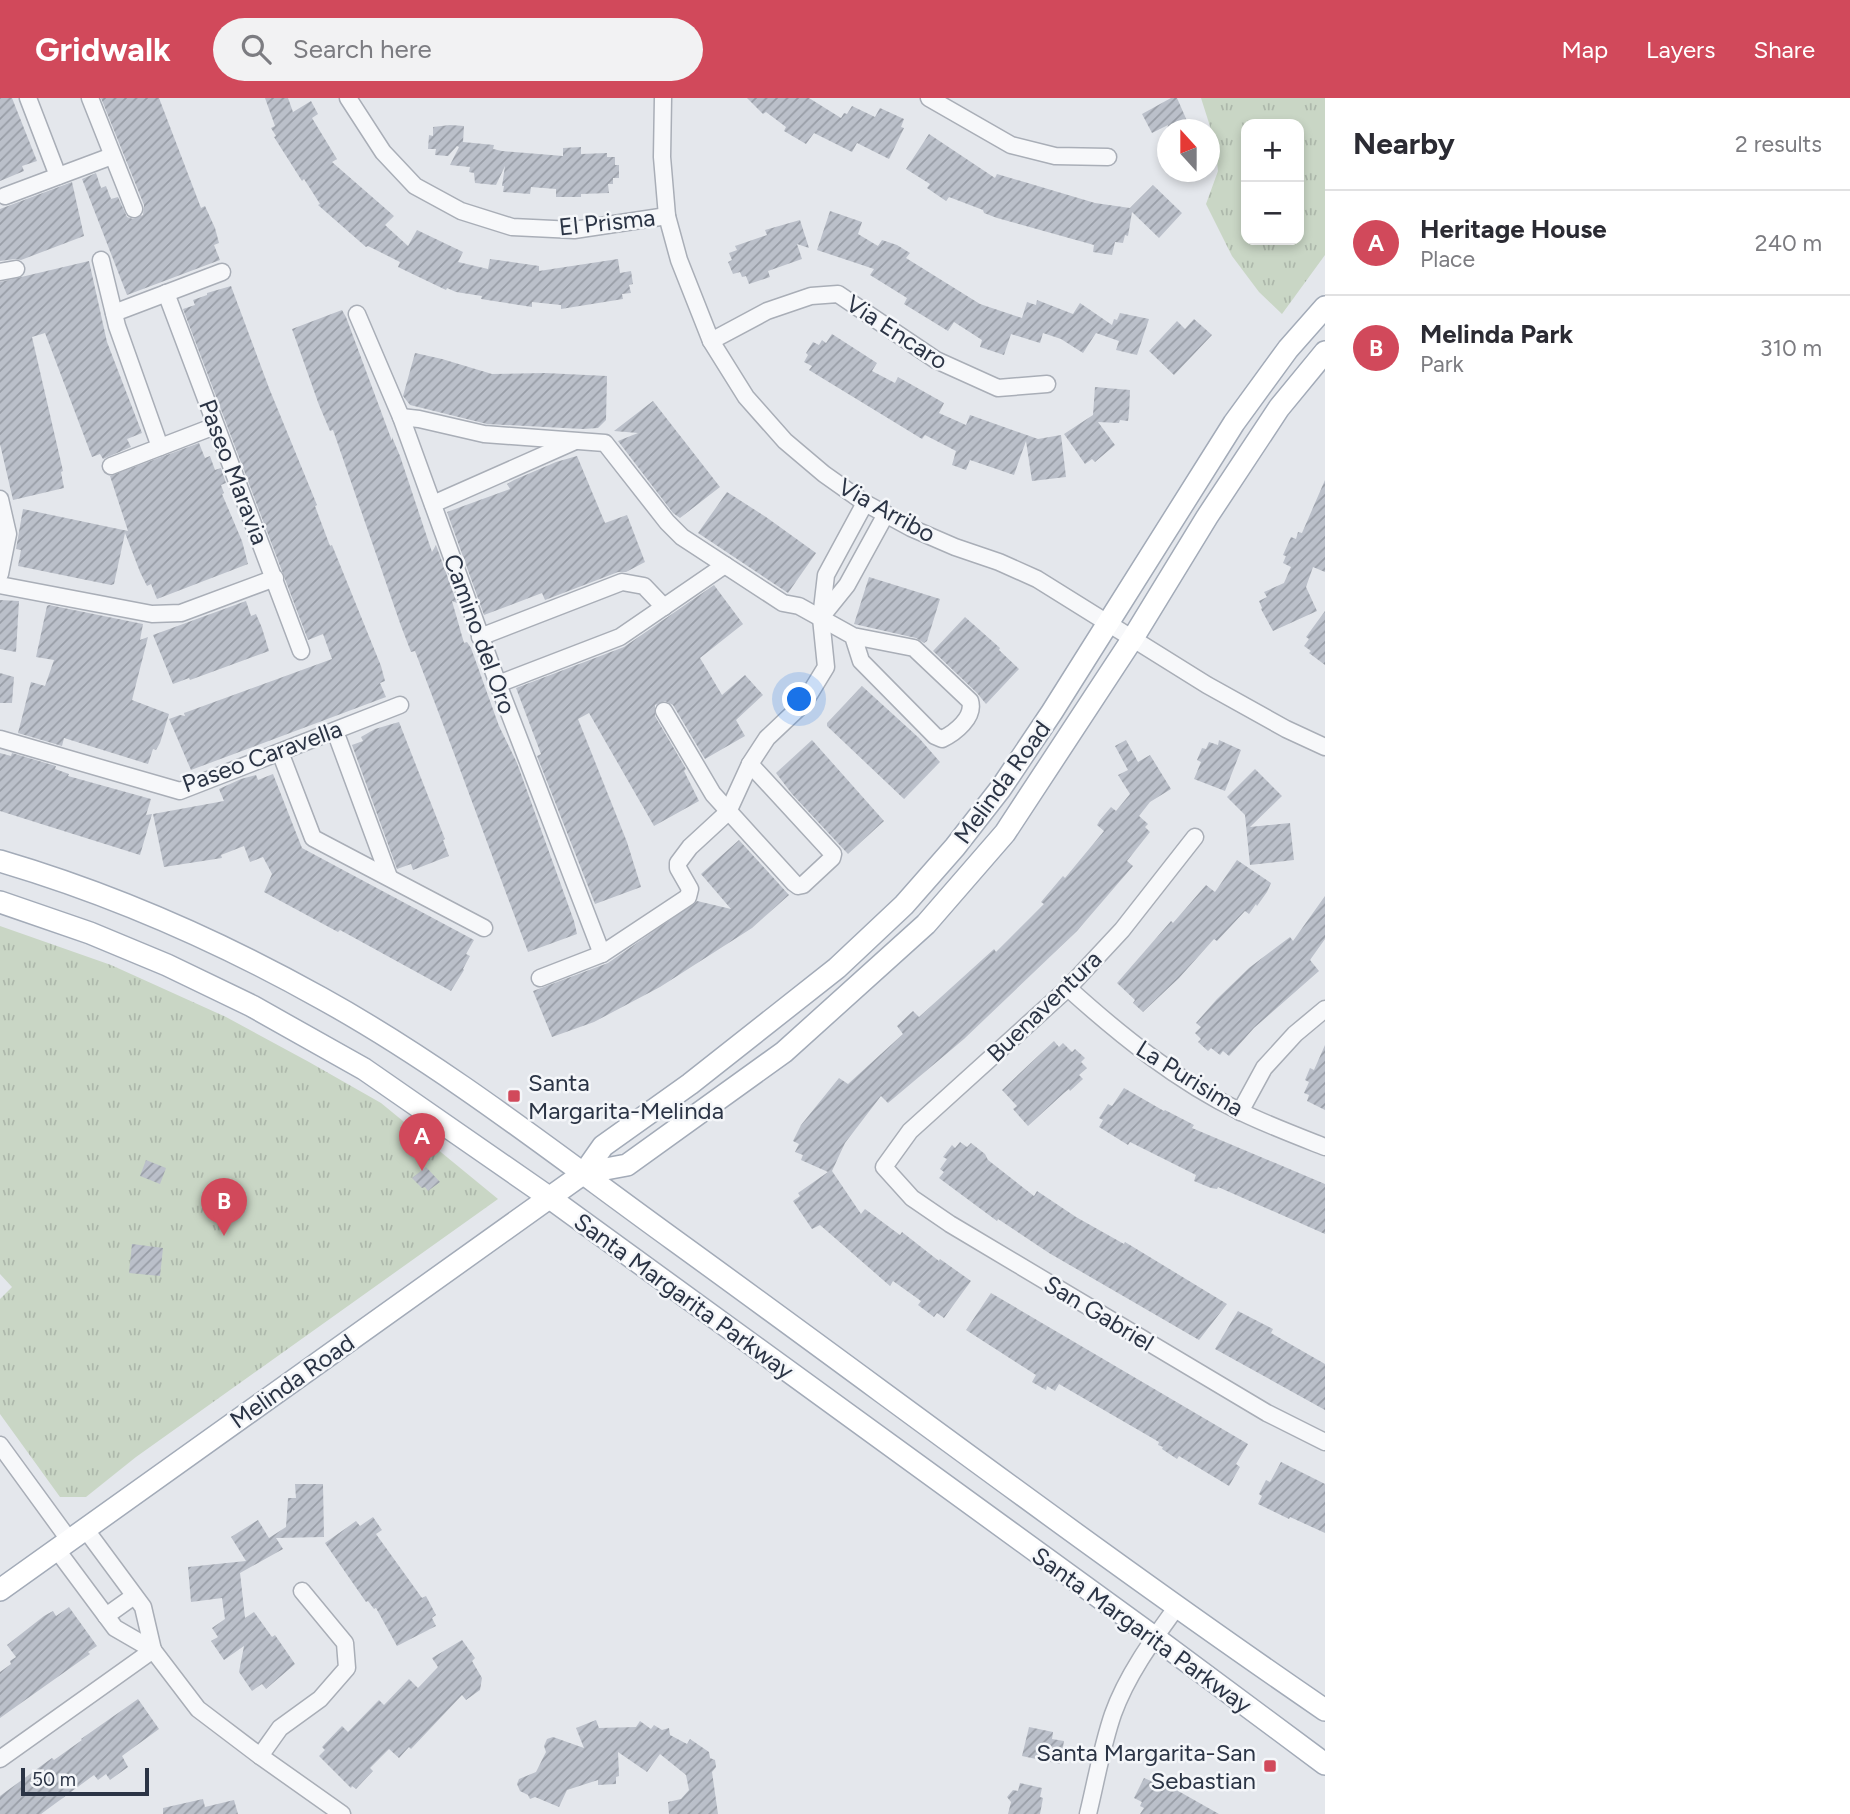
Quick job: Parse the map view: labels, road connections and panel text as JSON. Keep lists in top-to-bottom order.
{
  "streets": {
    "main road": ["Melinda Road", "Santa Margarita Parkway"],
    "street": [
      "El Prisma",
      "Via Encaro",
      "Paseo Maravia",
      "Via Arribo",
      "Camino del Oro",
      "Paseo Caravella",
      "Buenaventura",
      "La Purisima",
      "San Gabriel"
    ]
  },
  "crossings": [
    ["El Prisma", "Via Arribo"],
    ["Via Encaro", "Via Arribo"],
    ["Via Arribo", "Melinda Road"],
    ["Melinda Road", "Santa Margarita Parkway"],
    ["Buenaventura", "La Purisima"],
    ["Buenaventura", "San Gabriel"]
  ],
  "places": {
    "transit": ["Santa Margarita-Melinda", "Santa Margarita-San Sebastian"]
  },
  "scale_bar": "50 m",
  "north": "top",
  "page": {
    "header": "Gridwalk",
    "search": "Search here",
    "nav": ["Map", "Layers", "Share"],
    "heading": ["Nearby", "2 results"],
    "map_buttons": ["+", "−"],
    "list": [
      {
        "mark": "A",
        "name": "Heritage House",
        "note": "Place",
        "value": "240 m"
      },
      {
        "mark": "B",
        "name": "Melinda Park",
        "note": "Park",
        "value": "310 m"
      }
    ],
    "pins": ["A", "B"],
    "scale": "50 m"
  }
}
